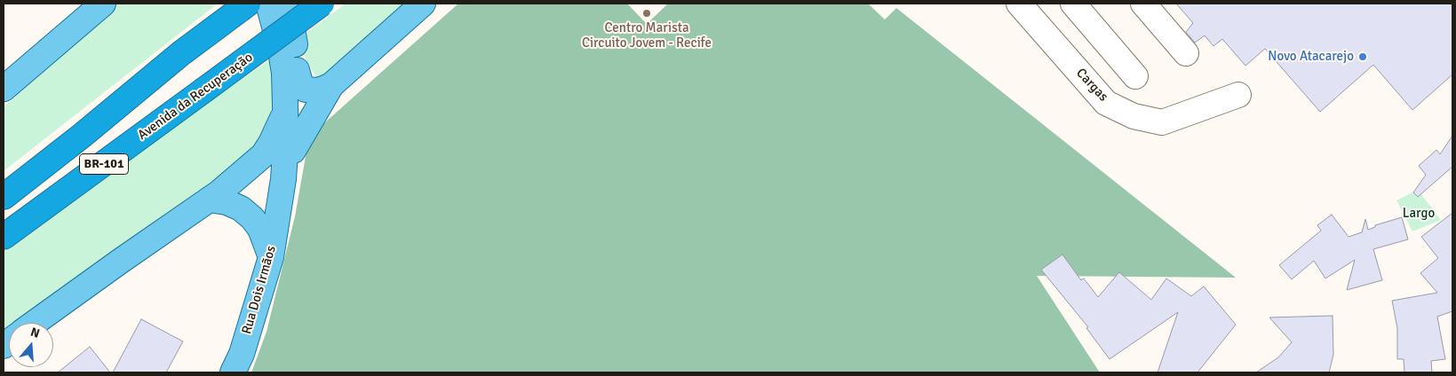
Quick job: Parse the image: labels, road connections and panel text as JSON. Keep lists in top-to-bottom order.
{
  "streets": {
    "highway": ["Avenida da Recuperação", "BR-101"],
    "main road": ["Rua Dois Irmãos"],
    "lane": ["Cargas"]
  },
  "parks": ["Largo"],
  "places": ["Centro Marista Circuito Jovem - Recife", "Novo Atacarejo"],
  "north": "top"
}
